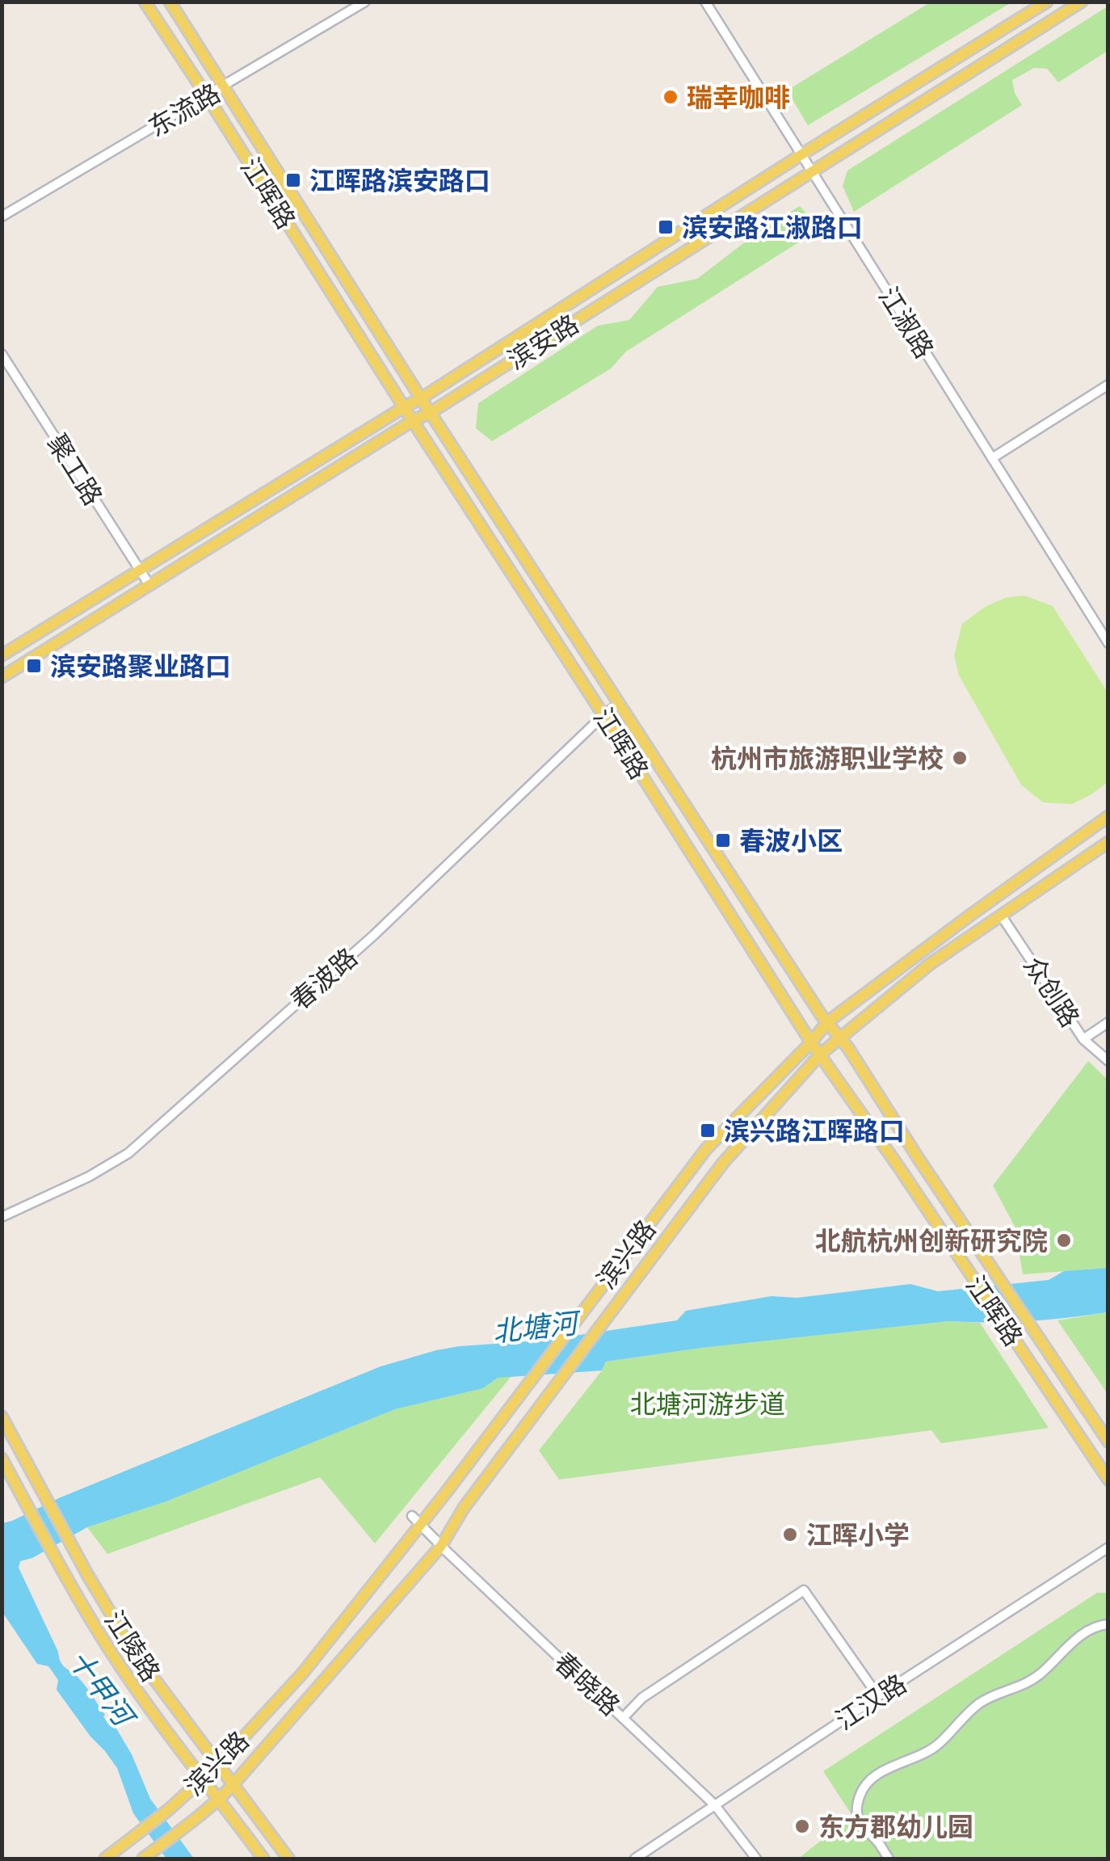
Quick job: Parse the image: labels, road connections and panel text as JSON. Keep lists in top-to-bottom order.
{
  "streets": {
    "main road": [
      "江晖路",
      "滨安路",
      "滨兴路",
      "江陵路"
    ],
    "street": [
      "东流路",
      "江淑路",
      "聚工路",
      "春波路",
      "众创路",
      "春晓路",
      "江汉路"
    ]
  },
  "crossings": [
    ["东流路", "江晖路"],
    ["江晖路", "滨安路"],
    ["江晖路", "春波路"],
    ["江晖路", "滨兴路"],
    ["江淑路", "滨安路"],
    ["滨安路", "聚工路"],
    ["众创路", "滨兴路"],
    ["滨兴路", "江陵路"],
    ["滨兴路", "春晓路"],
    ["春晓路", "江汉路"]
  ],
  "water": ["北塘河", "十甲河"],
  "parks": ["北塘河游步道"],
  "places": {
    "other": [
      "瑞幸咖啡",
      "杭州市旅游职业学校",
      "北航杭州创新研究院",
      "江晖小学",
      "东方郡幼儿园"
    ],
    "transit": [
      "江晖路滨安路口",
      "滨安路江淑路口",
      "滨安路聚业路口",
      "春波小区",
      "滨兴路江晖路口"
    ]
  }
}
